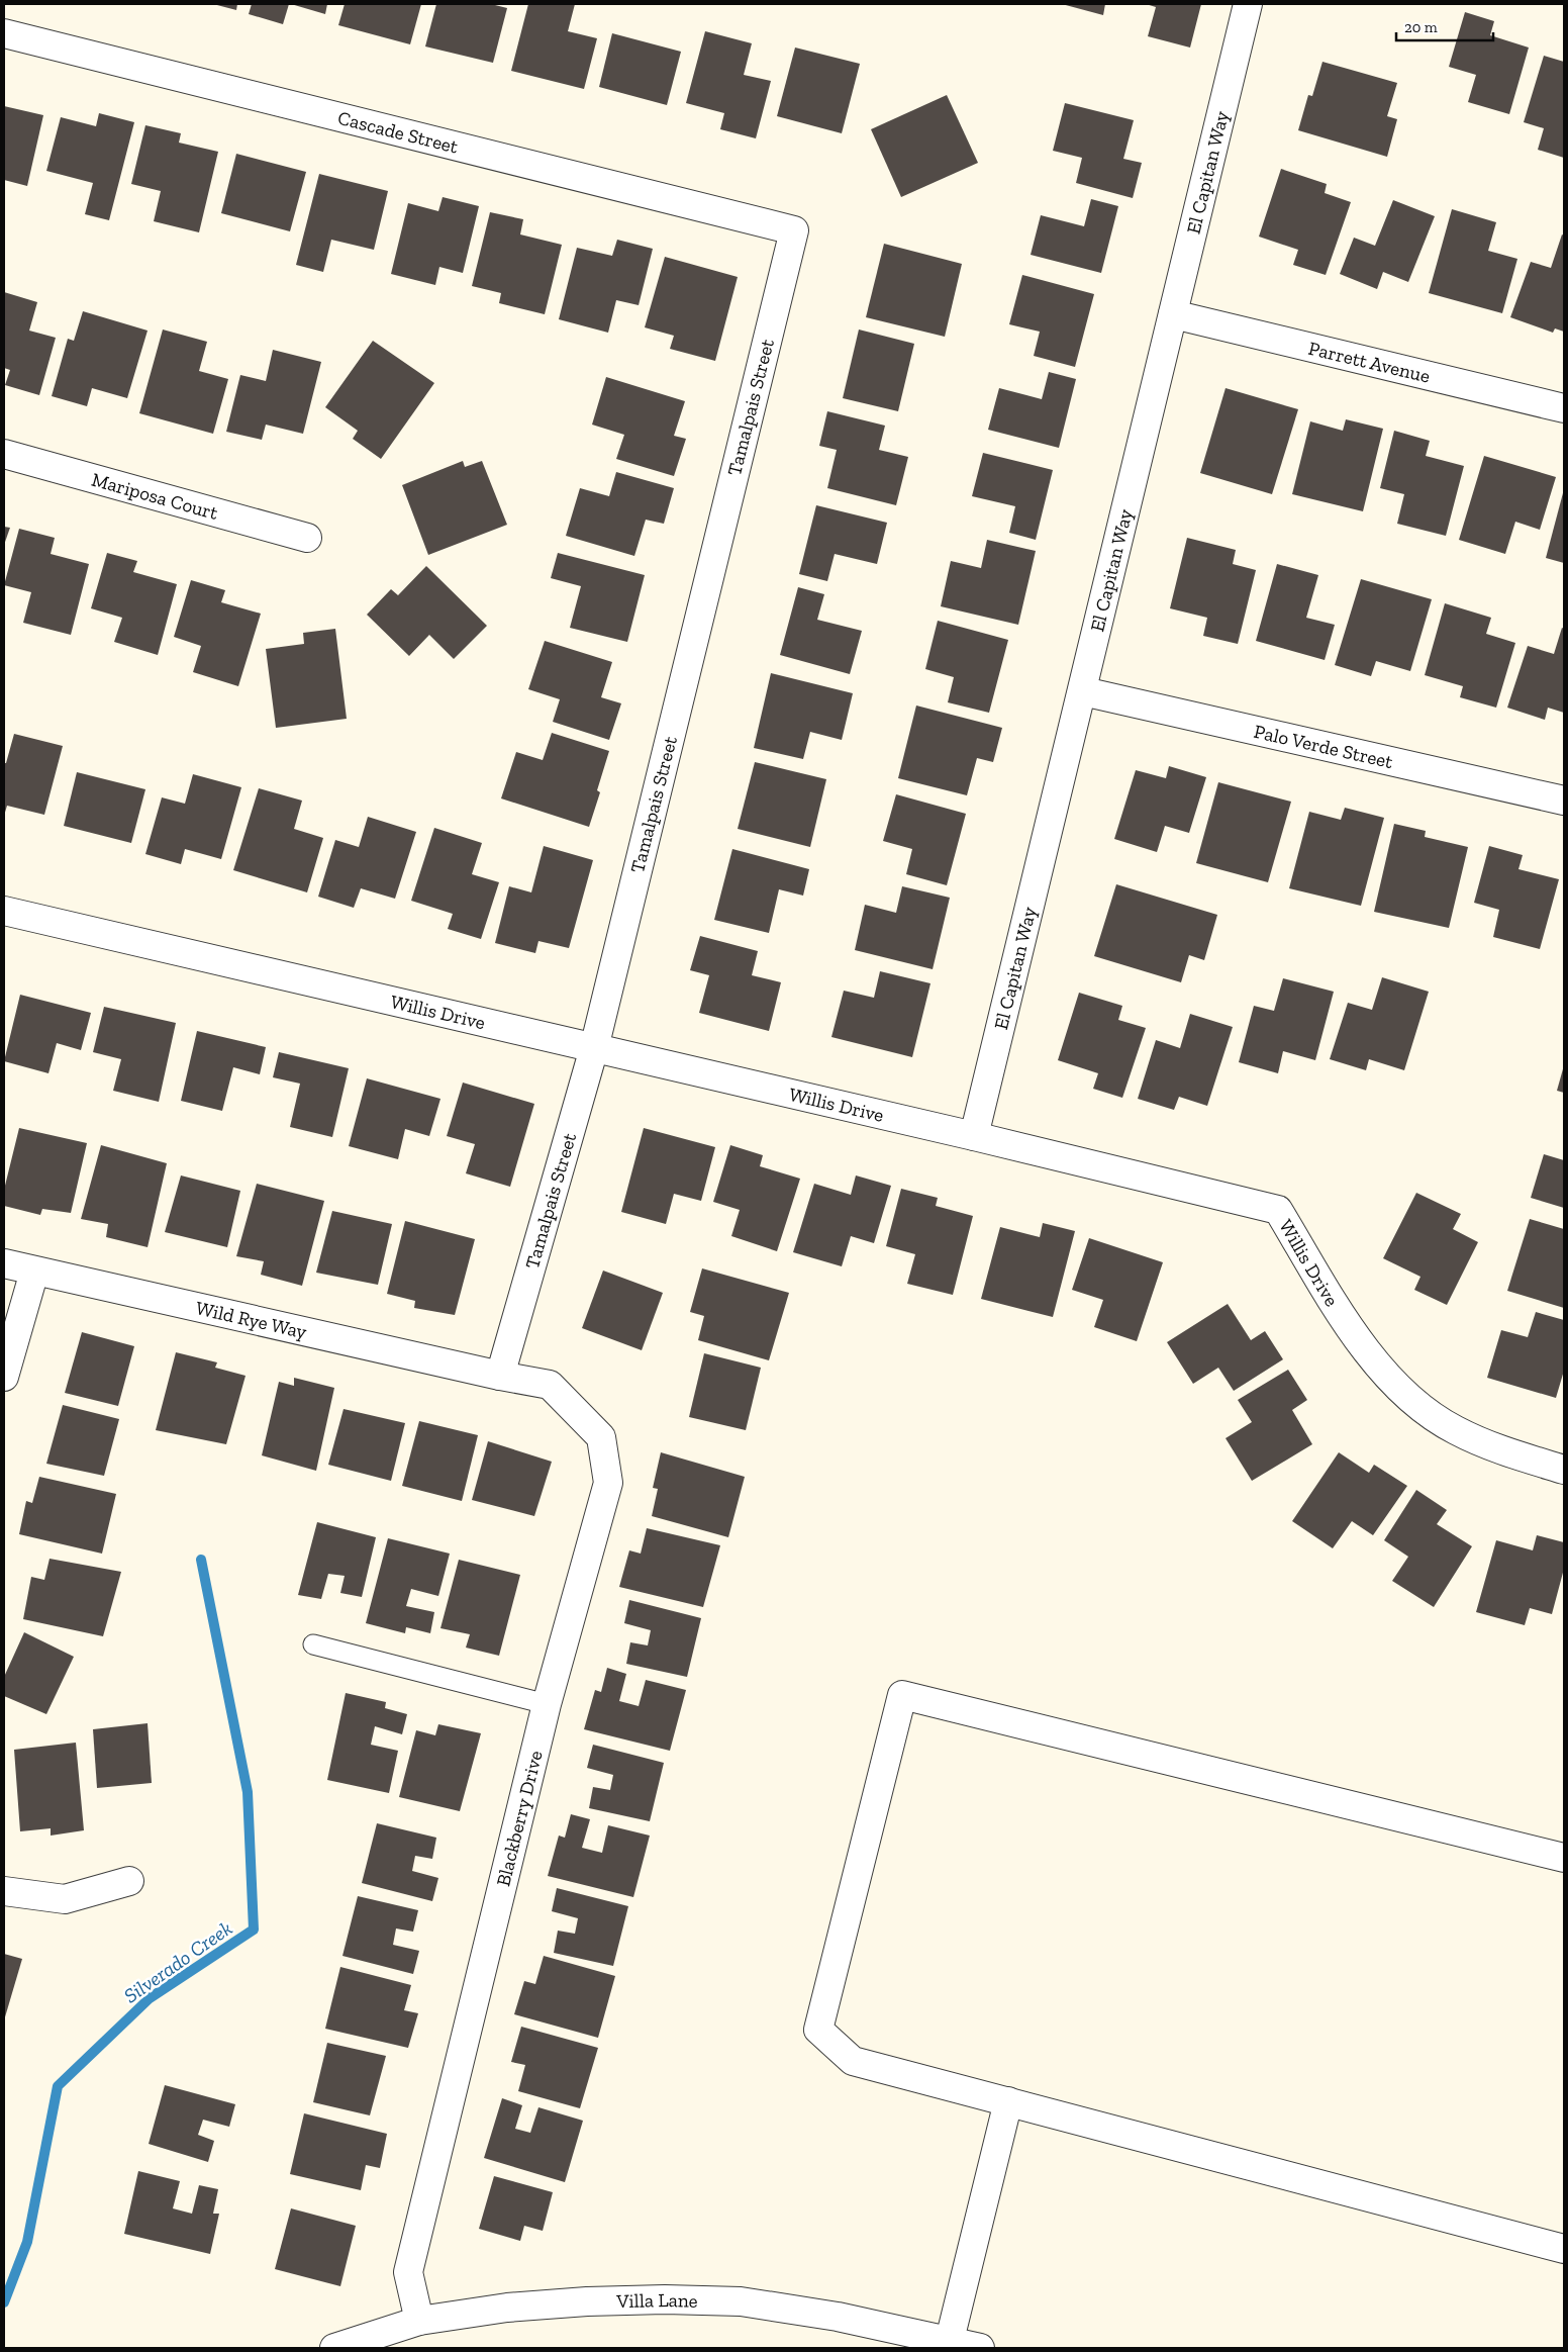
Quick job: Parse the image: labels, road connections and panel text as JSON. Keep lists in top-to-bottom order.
{
  "streets": {
    "street": [
      "Cascade Street",
      "El Capitan Way",
      "Parrett Avenue",
      "Tamalpais Street",
      "Mariposa Court",
      "Palo Verde Street",
      "Willis Drive",
      "Wild Rye Way",
      "Blackberry Drive",
      "Villa Lane"
    ]
  },
  "crossings": [
    ["Cascade Street", "Tamalpais Street"],
    ["El Capitan Way", "Parrett Avenue"],
    ["El Capitan Way", "Palo Verde Street"],
    ["El Capitan Way", "Willis Drive"],
    ["Tamalpais Street", "Willis Drive"],
    ["Tamalpais Street", "Wild Rye Way"],
    ["Tamalpais Street", "Blackberry Drive"],
    ["Wild Rye Way", "Blackberry Drive"],
    ["Blackberry Drive", "Villa Lane"]
  ],
  "water": ["Silverado Creek"],
  "scale_bar": "20 m"
}
